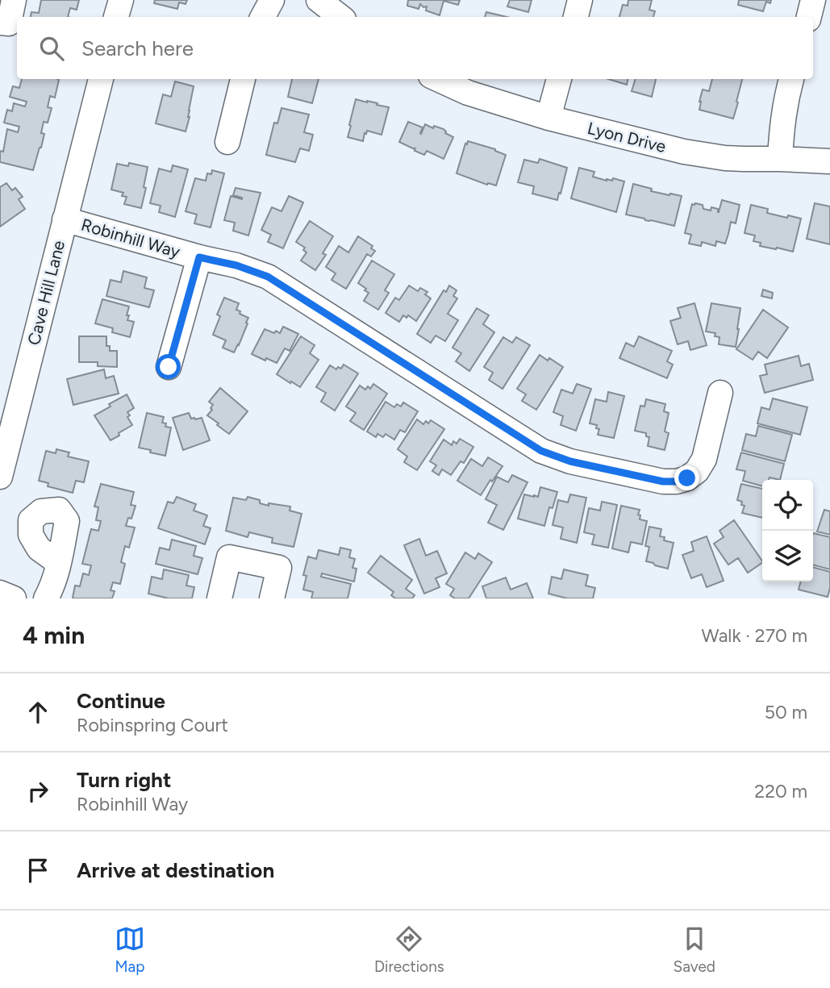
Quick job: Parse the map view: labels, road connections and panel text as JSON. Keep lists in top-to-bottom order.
{
  "streets": {
    "street": ["Lyon Drive", "Robinhill Way", "Cave Hill Lane"]
  },
  "crossings": [
    ["Robinhill Way", "Cave Hill Lane"]
  ],
  "page": {
    "search": "Search here",
    "heading": ["4 min", "Walk · 270 m"],
    "list": [
      ["Continue", "Robinspring Court", "50 m"],
      ["Turn right", "Robinhill Way", "220 m"],
      "Arrive at destination"
    ],
    "nav": ["Map", "Directions", "Saved"]
  }
}
